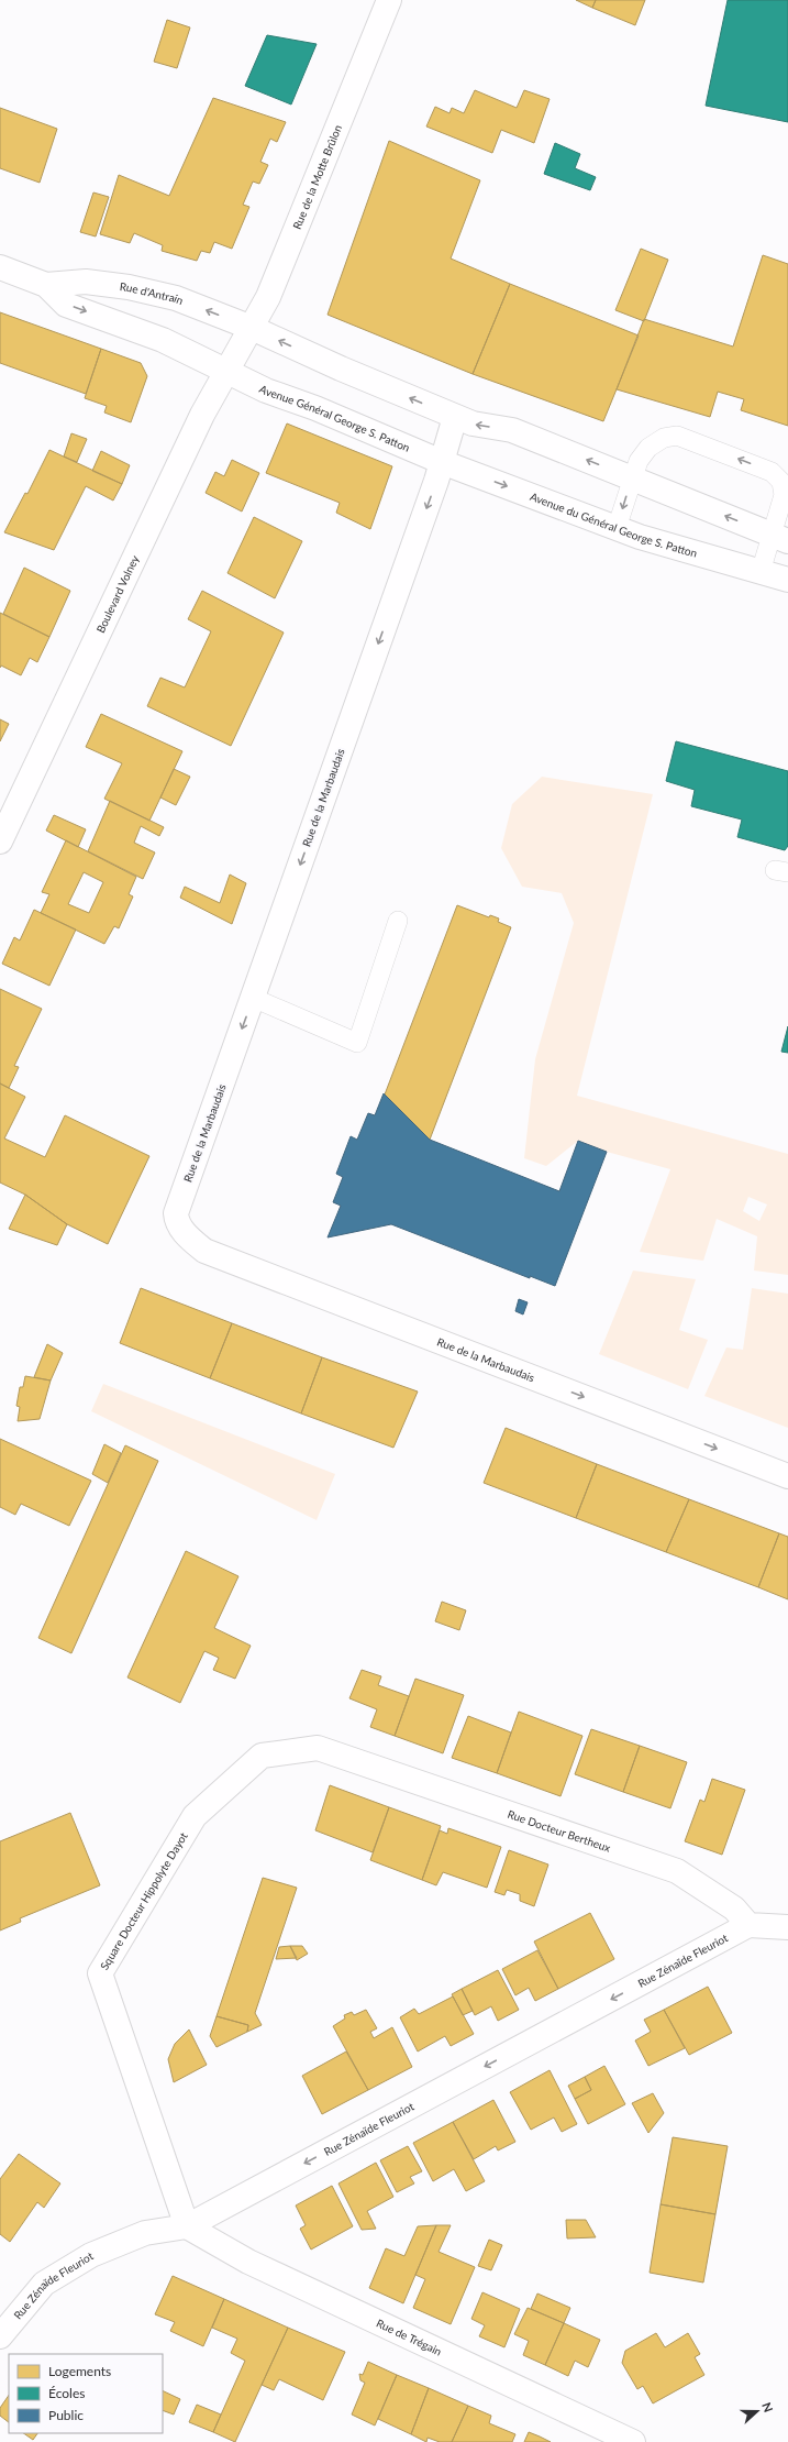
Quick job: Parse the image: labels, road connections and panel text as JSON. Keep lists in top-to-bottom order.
{
  "streets": {
    "street": [
      "Rue de la Motte Brûlon",
      "Rue d'Antrain",
      "Avenue Général George S. Patton",
      "Avenue du Général George S. Patton",
      "Boulevard Volney",
      "Rue de la Marbaudais",
      "Rue Docteur Bertheux",
      "Square Docteur Hippolyte Dayot",
      "Rue Zénaïde Fleuriot",
      "Rue de Trégain"
    ]
  },
  "crossings": [
    ["Rue de la Motte Brûlon", "Rue d'Antrain"],
    ["Rue de la Motte Brûlon", "Boulevard Volney"],
    ["Rue d'Antrain", "Avenue Général George S. Patton"],
    ["Rue d'Antrain", "Boulevard Volney"],
    ["Avenue Général George S. Patton", "Avenue du Général George S. Patton"],
    ["Avenue Général George S. Patton", "Boulevard Volney"],
    ["Avenue Général George S. Patton", "Rue de la Marbaudais"],
    ["Avenue du Général George S. Patton", "Rue de la Marbaudais"],
    ["Rue Docteur Bertheux", "Square Docteur Hippolyte Dayot"],
    ["Rue Docteur Bertheux", "Rue Zénaïde Fleuriot"],
    ["Square Docteur Hippolyte Dayot", "Rue Zénaïde Fleuriot"],
    ["Square Docteur Hippolyte Dayot", "Rue de Trégain"],
    ["Rue Zénaïde Fleuriot", "Rue de Trégain"]
  ],
  "one_way": ["Rue Zénaïde Fleuriot"],
  "legend": ["Logements", "Écoles", "Public"],
  "north": "right"
}
